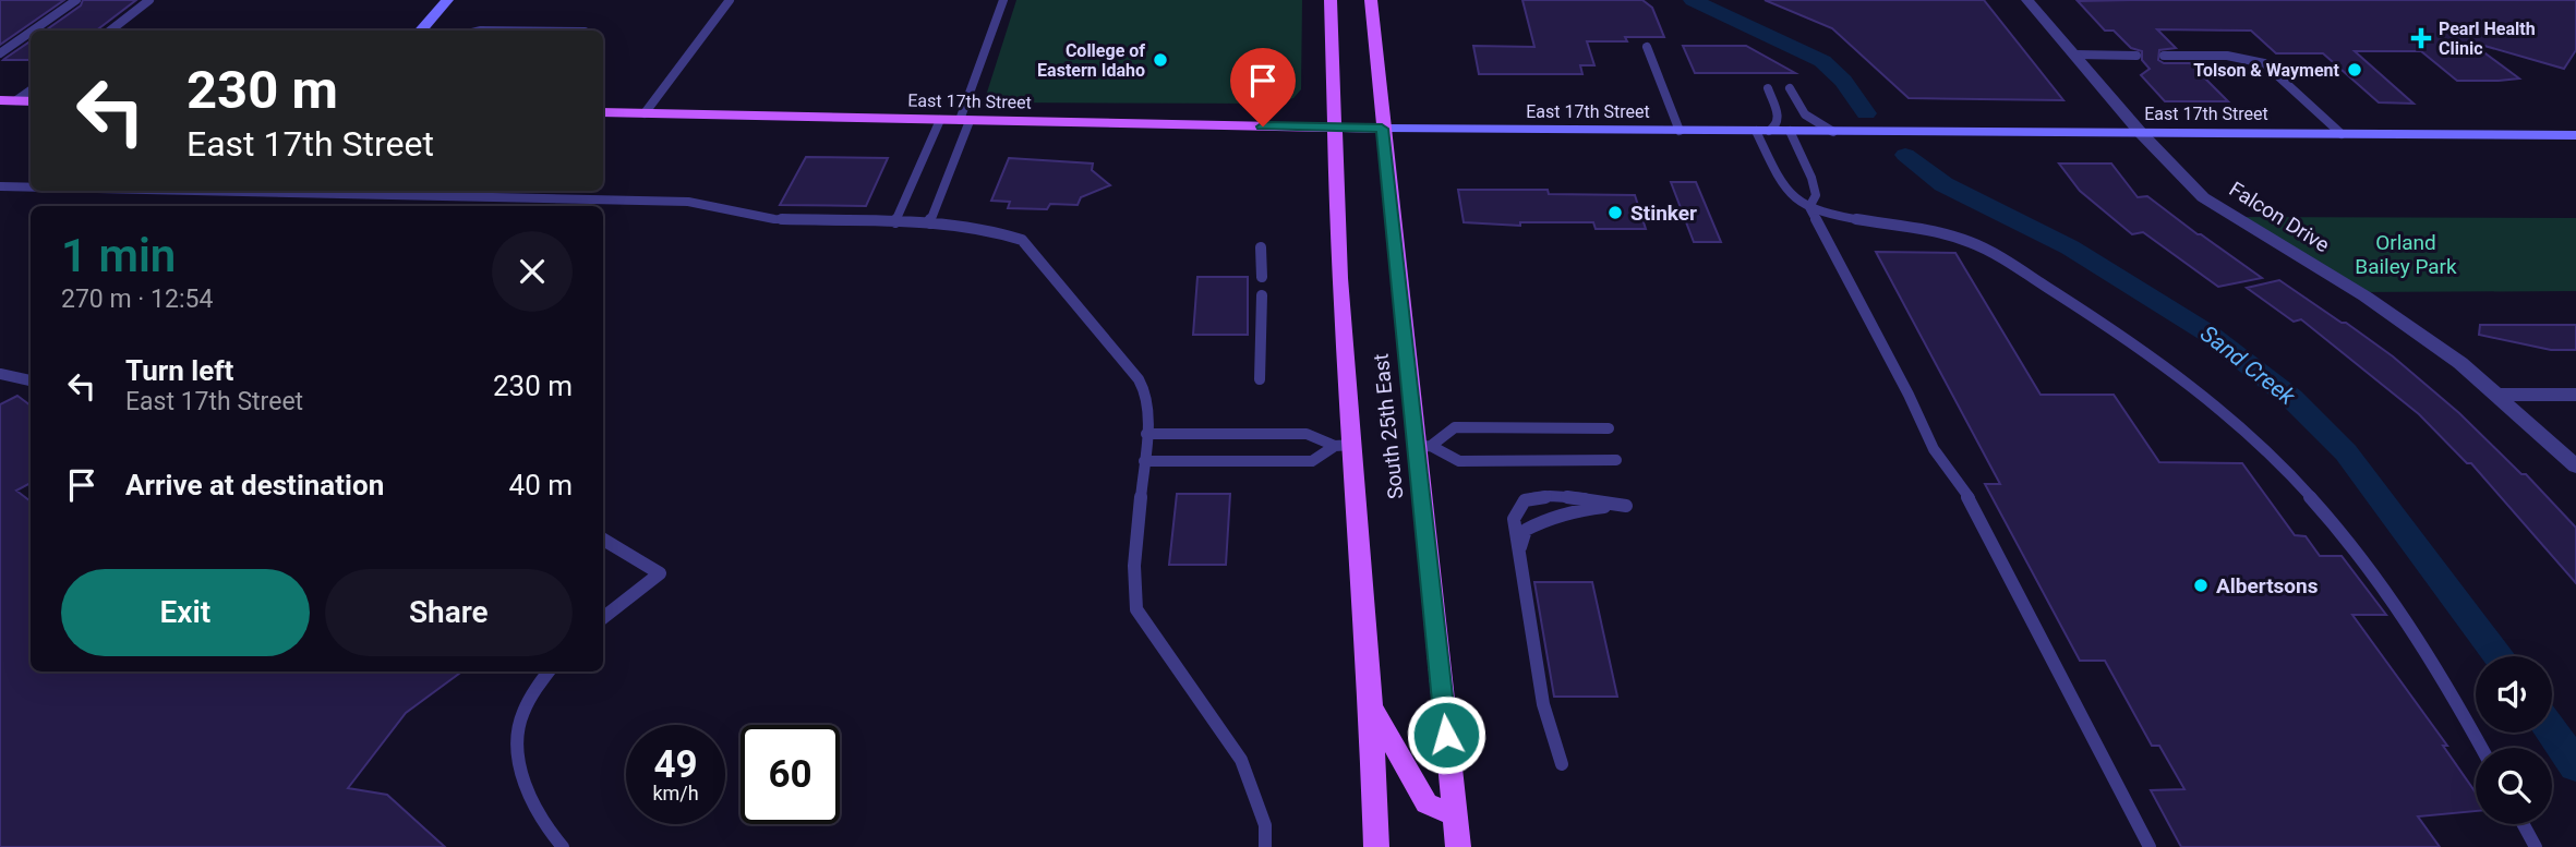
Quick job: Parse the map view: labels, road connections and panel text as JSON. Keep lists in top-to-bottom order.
{
  "streets": {
    "main road": ["East 17th Street", "South 25th East"],
    "street": ["Falcon Drive"]
  },
  "crossings": [
    ["East 17th Street", "Falcon Drive"],
    ["East 17th Street", "South 25th East"]
  ],
  "water": ["Sand Creek"],
  "parks": ["Orland Bailey Park"],
  "places": {
    "health": ["Pearl Health Clinic"],
    "other": [
      "College of Eastern Idaho",
      "Tolson & Wayment",
      "Stinker",
      "Albertsons"
    ]
  },
  "page": {
    "turn": ["230 m", "East 17th Street"],
    "heading": ["1 min", "270 m · 12:54"],
    "list": [
      {
        "name": "Turn left",
        "note": "East 17th Street",
        "value": "230 m"
      },
      {
        "name": "Arrive at destination",
        "value": "40 m"
      }
    ],
    "buttons": ["Exit", "Share"],
    "speed": "49 km/h",
    "limit": "60"
  }
}
